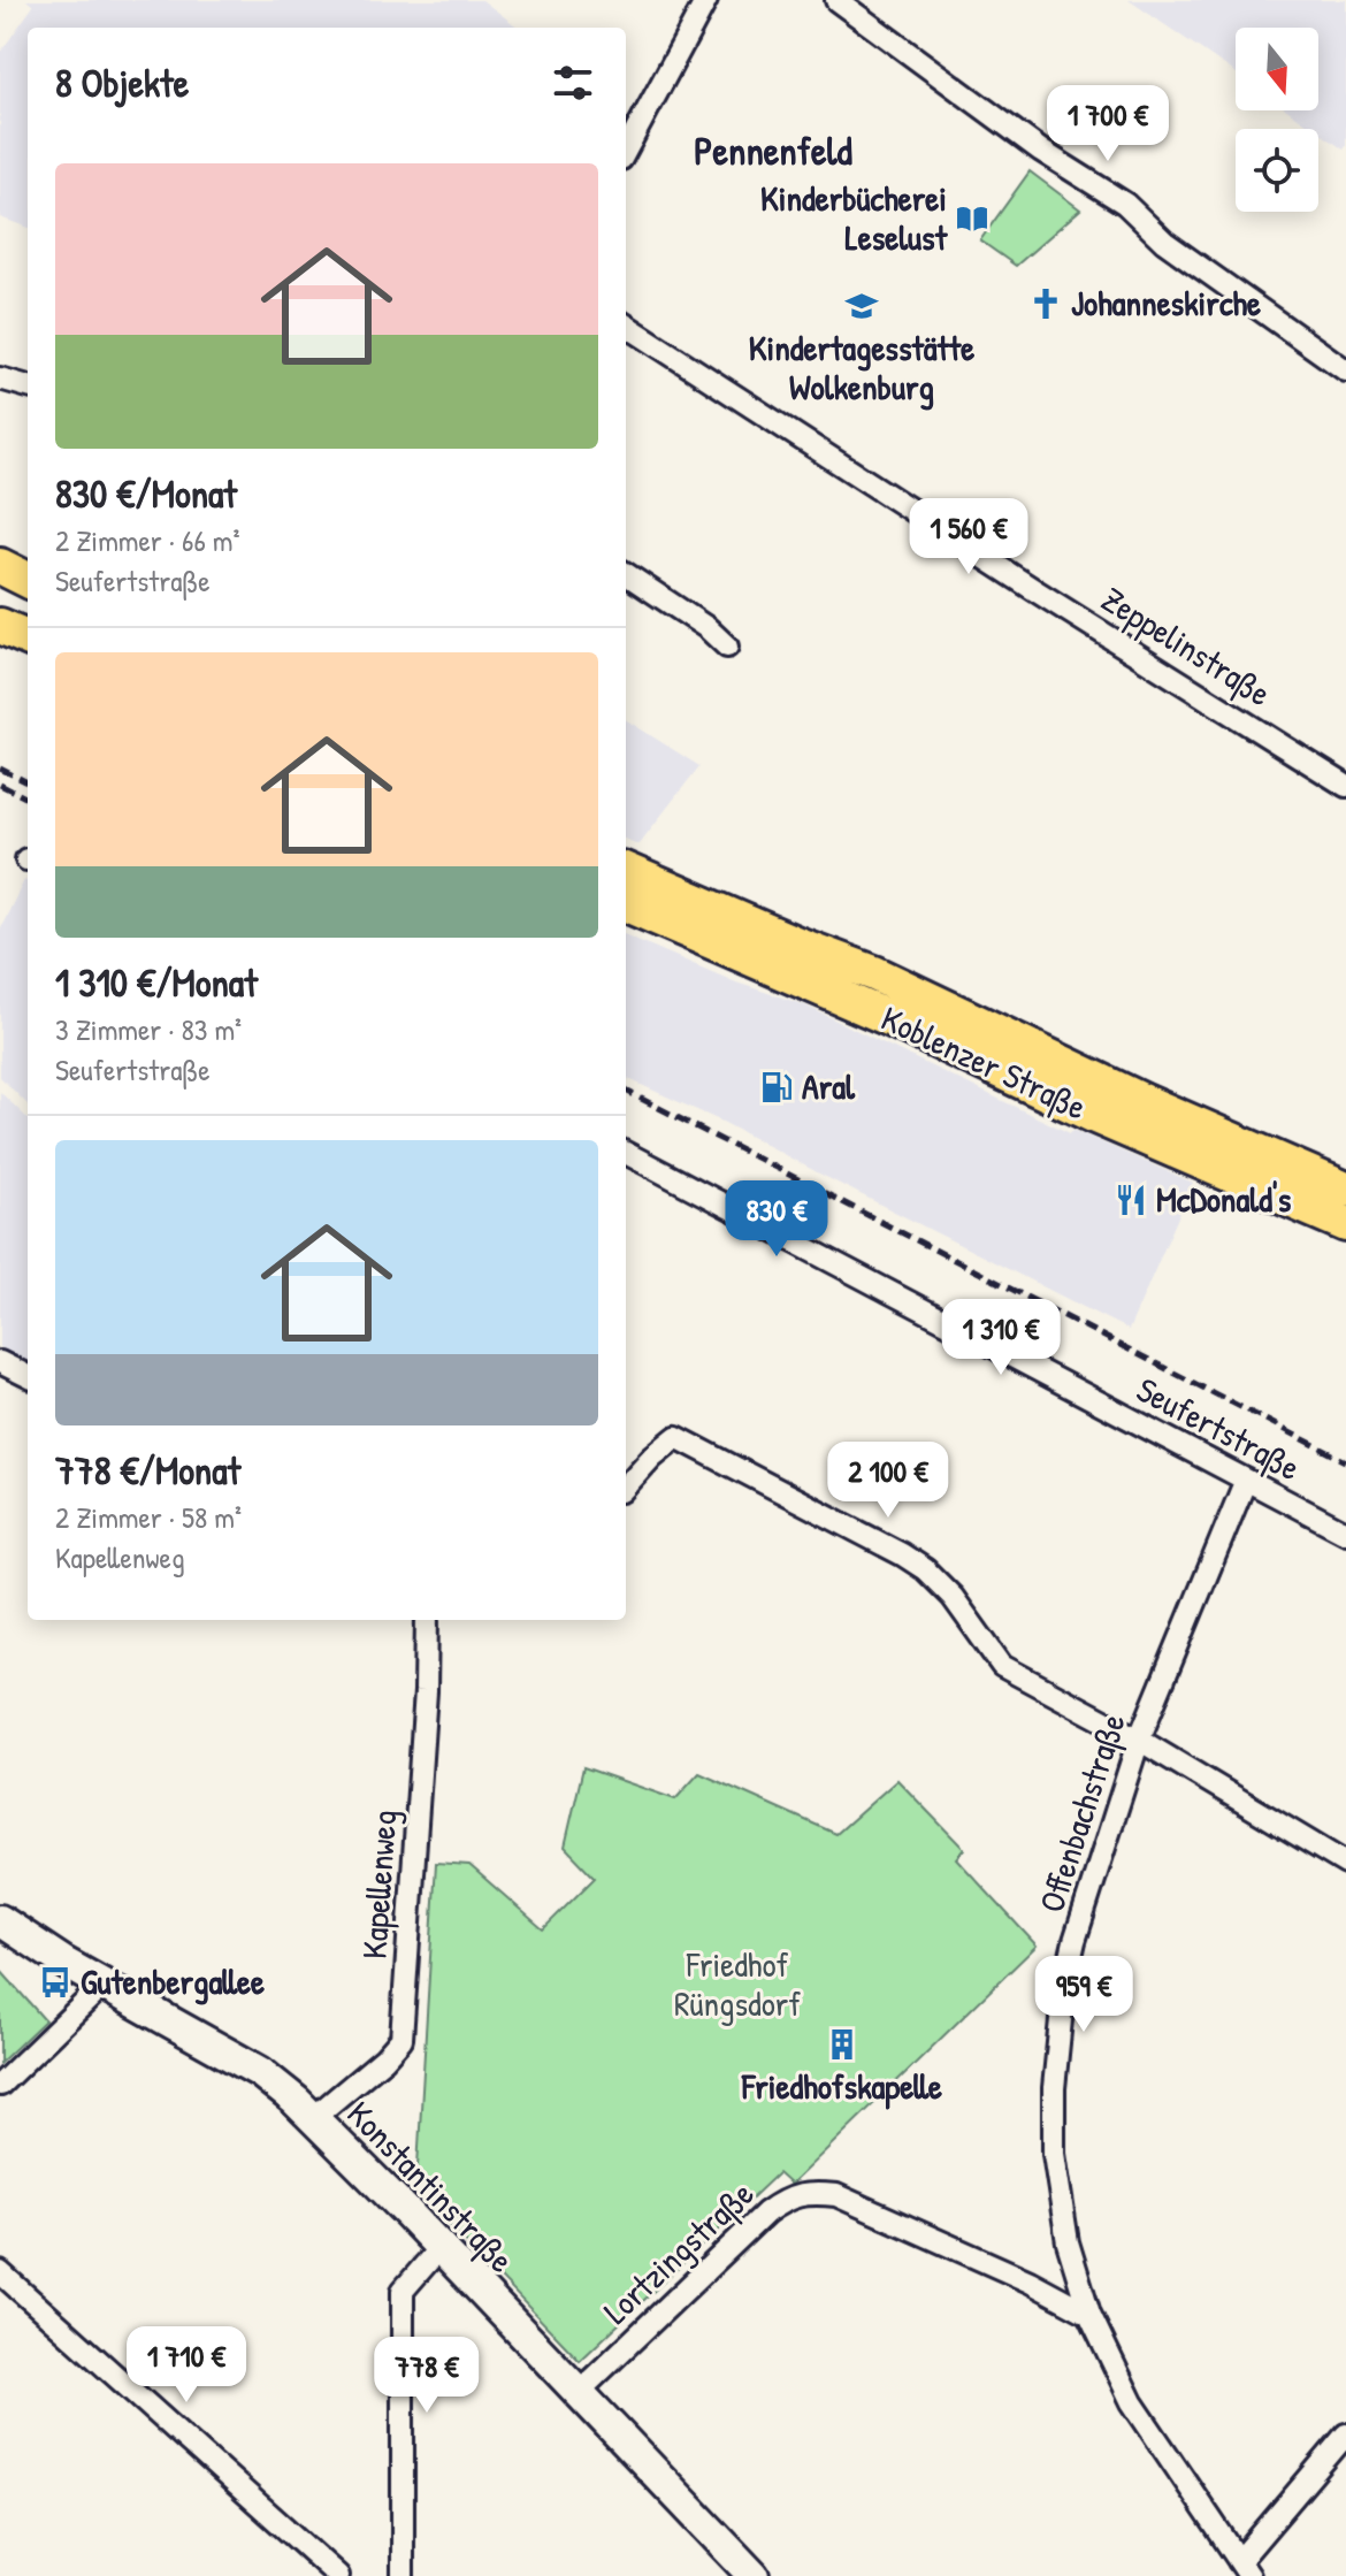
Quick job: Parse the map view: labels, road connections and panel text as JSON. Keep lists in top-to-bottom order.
{
  "streets": {
    "main road": ["Koblenzer Straße", "Konstantinstraße"],
    "street": [
      "Zeppelinstraße",
      "Seufertstraße",
      "Offenbachstraße",
      "Kapellenweg",
      "Lortzingstraße"
    ]
  },
  "crossings": [
    ["Seufertstraße", "Offenbachstraße"],
    ["Offenbachstraße", "Lortzingstraße"],
    ["Kapellenweg", "Konstantinstraße"],
    ["Konstantinstraße", "Lortzingstraße"]
  ],
  "districts": ["Pennenfeld"],
  "parks": ["Friedhof Rüngsdorf"],
  "places": {
    "library": ["Kinderbücherei Leselust"],
    "church": ["Johanneskirche"],
    "school or university": ["Kindertagesstätte Wolkenburg"],
    "fuel station": ["Aral"],
    "restaurant": ["McDonald's"],
    "bus stop": ["Gutenbergallee"],
    "building": ["Friedhofskapelle"]
  },
  "north": "bottom",
  "page": {
    "heading": "8 Objekte",
    "price": [
      "1 700 €",
      "1 560 €",
      "830 €",
      "1 310 €",
      "2 100 €",
      "959 €",
      "1 710 €",
      "778 €"
    ],
    "list": [
      {
        "name": "830 €/Monat",
        "note": "2 Zimmer · 66 m² · Seufertstraße"
      },
      {
        "name": "1 310 €/Monat",
        "note": "3 Zimmer · 83 m² · Seufertstraße"
      },
      {
        "name": "778 €/Monat",
        "note": "2 Zimmer · 58 m² · Kapellenweg"
      }
    ]
  }
}
